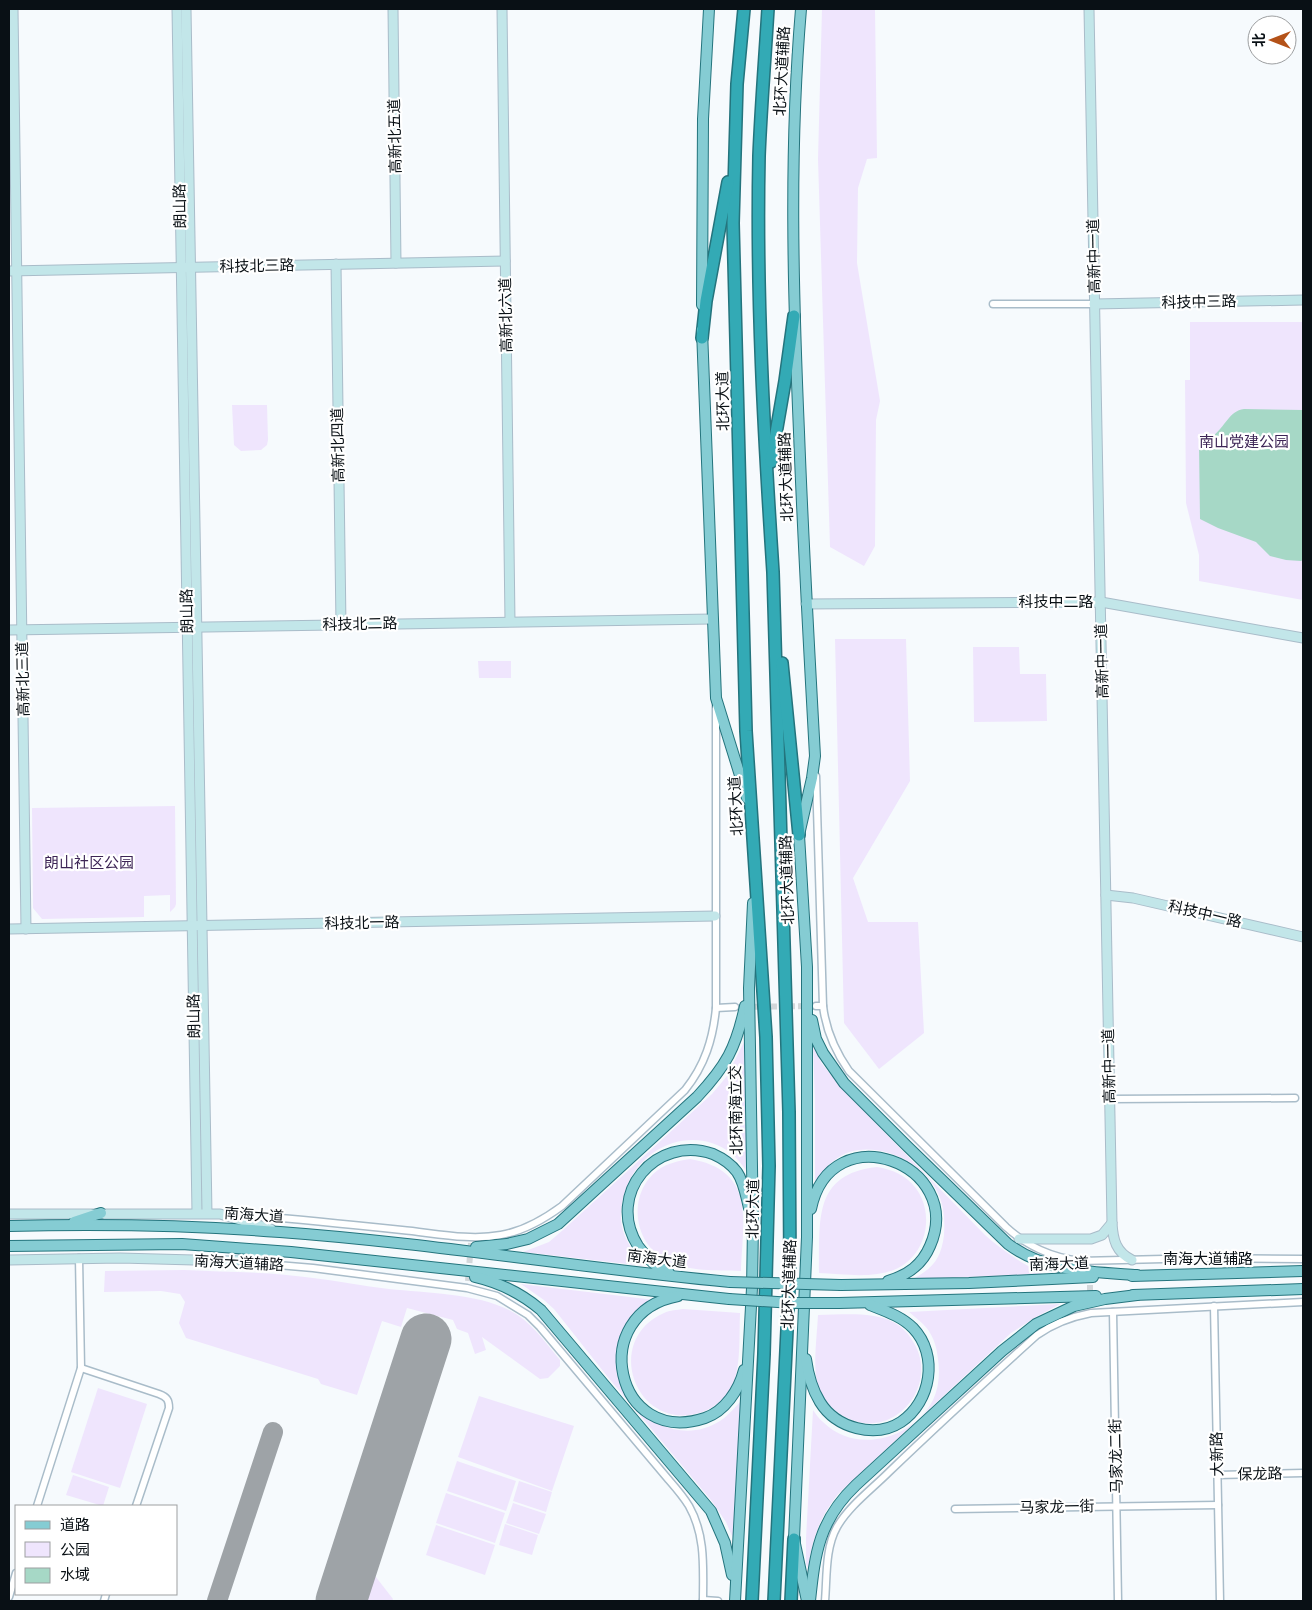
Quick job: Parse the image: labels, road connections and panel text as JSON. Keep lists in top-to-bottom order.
{
  "streets": {
    "highway": ["北环大道"],
    "main road": ["北环大道辅路", "北环南海立交", "南海大道"],
    "street": [
      "高新北五道",
      "朗山路",
      "高新中一道",
      "科技北三路",
      "科技中三路",
      "高新北六道",
      "高新北四道",
      "科技中二路",
      "科技北二路",
      "高新北三道",
      "科技中一路",
      "科技北一路",
      "南海大道辅路",
      "大新路",
      "马家龙二街",
      "保龙路",
      "马家龙一街"
    ]
  },
  "crossings": [
    ["北环大道辅路", "科技中二路"],
    ["北环大道辅路", "南海大道辅路"],
    ["高新北五道", "科技北三路"],
    ["朗山路", "科技北三路"],
    ["朗山路", "科技北二路"],
    ["朗山路", "科技北一路"],
    ["高新中一道", "科技中三路"],
    ["高新中一道", "科技中二路"],
    ["高新中一道", "科技中一路"],
    ["高新中一道", "南海大道辅路"],
    ["科技北三路", "高新北六道"],
    ["科技北三路", "高新北四道"],
    ["科技北三路", "高新北三道"],
    ["高新北六道", "科技北二路"],
    ["高新北四道", "科技北二路"],
    ["科技北二路", "高新北三道"],
    ["高新北三道", "科技北一路"],
    ["大新路", "保龙路"],
    ["大新路", "马家龙一街"],
    ["马家龙二街", "马家龙一街"]
  ],
  "parks": ["南山党建公园", "朗山社区公园"],
  "legend": ["道路", "公园", "水域"],
  "north": "left"
}
